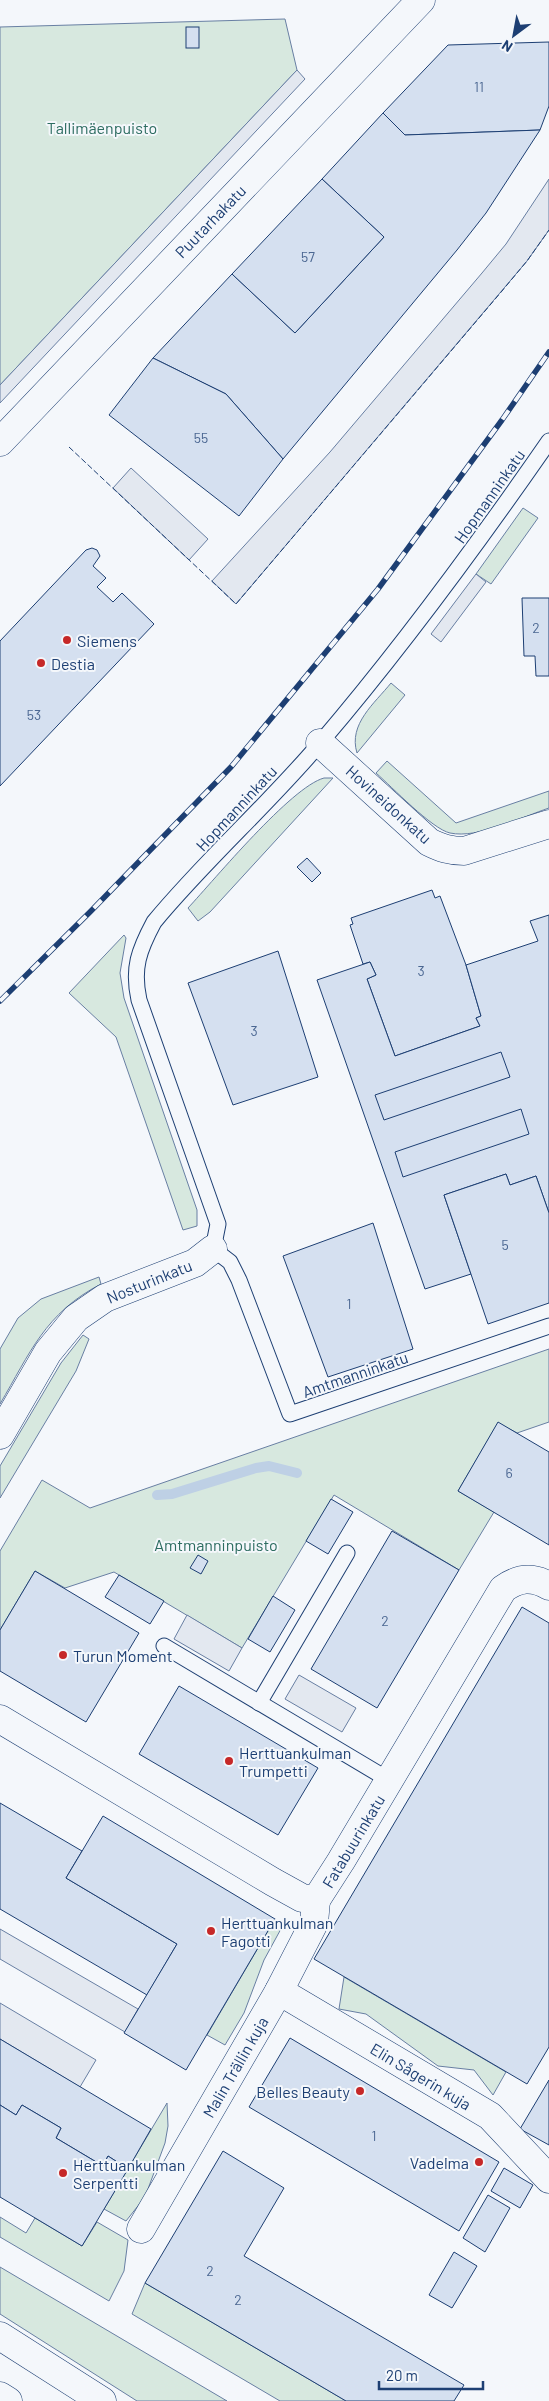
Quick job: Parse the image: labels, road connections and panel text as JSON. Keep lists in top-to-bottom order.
{
  "streets": {
    "street": [
      "Puutarhakatu",
      "Hovineidonkatu",
      "Nosturinkatu",
      "Fatabuurinkatu",
      "Malin Trällin kuja",
      "Elin Sågerin kuja"
    ],
    "lane": ["Hopmanninkatu", "Amtmanninkatu"]
  },
  "crossings": [
    ["Hopmanninkatu", "Hovineidonkatu"],
    ["Hopmanninkatu", "Nosturinkatu"],
    ["Hopmanninkatu", "Amtmanninkatu"],
    ["Nosturinkatu", "Amtmanninkatu"],
    ["Fatabuurinkatu", "Malin Trällin kuja"],
    ["Malin Trällin kuja", "Elin Sågerin kuja"]
  ],
  "parks": ["Tallimäenpuisto", "Amtmanninpuisto"],
  "places": [
    "Siemens",
    "Destia",
    "Turun Moment",
    "Herttuankulman Trumpetti",
    "Herttuankulman Fagotti",
    "Belles Beauty",
    "Vadelma",
    "Herttuankulman Serpentti"
  ],
  "house_numbers": [
    "11",
    "57",
    "55",
    "2",
    "53",
    "3",
    "3",
    "5",
    "1",
    "6",
    "2",
    "1",
    "2",
    "2"
  ],
  "scale_bar": "20 m",
  "north": "bottom left"
}
